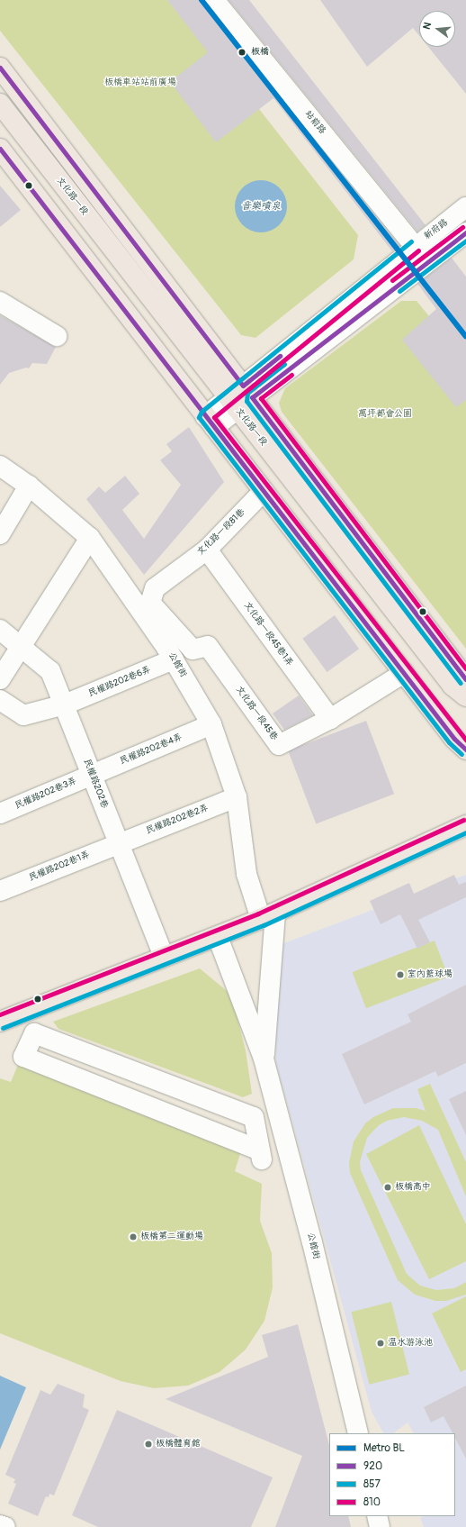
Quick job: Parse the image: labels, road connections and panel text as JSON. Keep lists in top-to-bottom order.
{
  "streets": {
    "main road": ["文化路一段"],
    "street": [
      "站前路",
      "新府路",
      "文化路一段81巷",
      "文化路一段45巷1弄",
      "公館街",
      "民權路202巷6弄",
      "文化路一段45巷",
      "民權路202巷4弄",
      "民權路202巷",
      "民權路202巷3弄",
      "民權路202巷2弄",
      "民權路202巷1弄"
    ]
  },
  "crossings": [
    ["站前路", "新府路"],
    ["文化路一段", "新府路"],
    ["文化路一段81巷", "文化路一段45巷1弄"],
    ["文化路一段81巷", "文化路一段45巷"],
    ["文化路一段45巷1弄", "文化路一段45巷"],
    ["公館街", "民權路202巷6弄"],
    ["公館街", "民權路202巷4弄"],
    ["公館街", "民權路202巷2弄"],
    ["民權路202巷6弄", "民權路202巷"],
    ["民權路202巷4弄", "民權路202巷"],
    ["民權路202巷4弄", "民權路202巷3弄"],
    ["民權路202巷", "民權路202巷3弄"],
    ["民權路202巷", "民權路202巷2弄"],
    ["民權路202巷", "民權路202巷1弄"],
    ["民權路202巷2弄", "民權路202巷1弄"]
  ],
  "water": ["音樂噴泉"],
  "parks": ["板橋車站站前廣場", "萬坪都會公園"],
  "places": [
    "板橋",
    "室內籃球場",
    "板橋高中",
    "板橋第二運動場",
    "溫水游泳池",
    "板橋體育館"
  ],
  "lines": [
    "metro line BL",
    "transit line 920",
    "transit line 810",
    "transit line 857"
  ],
  "legend": [
    "Metro BL",
    "920",
    "857",
    "810"
  ],
  "north": "left"
}
